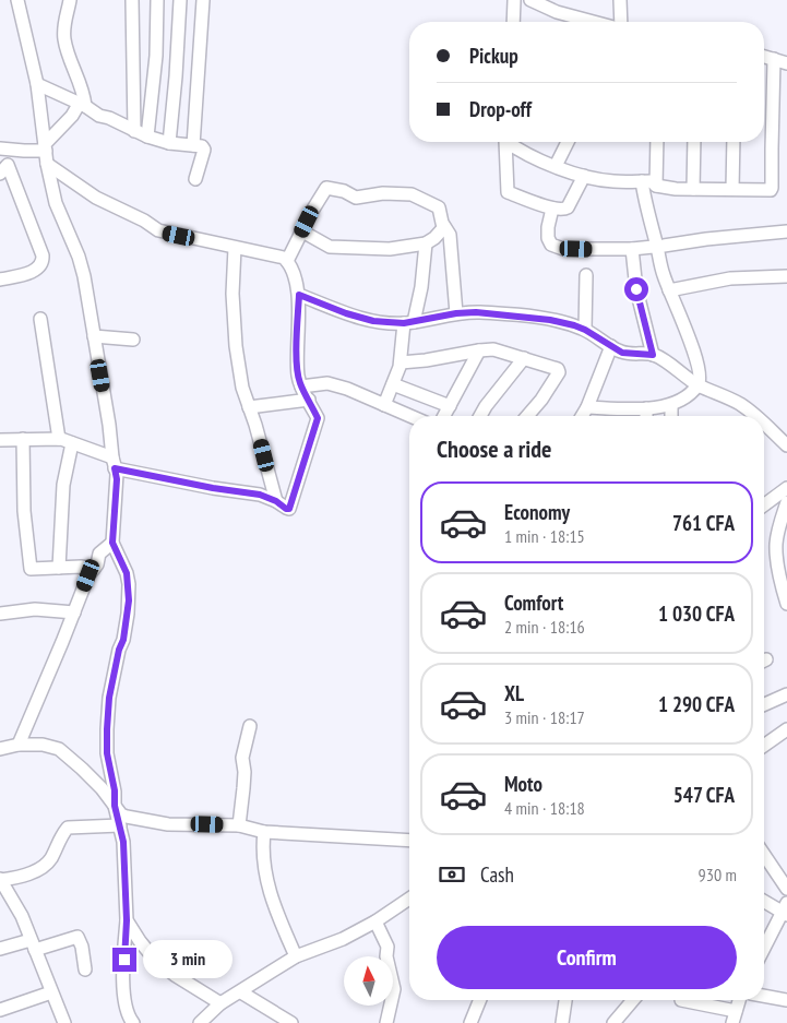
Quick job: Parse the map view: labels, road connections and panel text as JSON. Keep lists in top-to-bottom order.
{
  "north": "top",
  "page": {
    "banner": ["Pickup", "Drop-off"],
    "heading": "Choose a ride",
    "list": [
      {
        "name": "Economy",
        "note": "1 min · 18:15",
        "value": "761 CFA"
      },
      {
        "name": "Comfort",
        "note": "2 min · 18:16",
        "value": "1 030 CFA"
      },
      {
        "name": "XL",
        "note": "3 min · 18:17",
        "value": "1 290 CFA"
      },
      {
        "name": "Moto",
        "note": "4 min · 18:18",
        "value": "547 CFA"
      }
    ],
    "pay": ["Cash", "930 m"],
    "buttons": "Confirm",
    "bubble": "3 min"
  }
}
